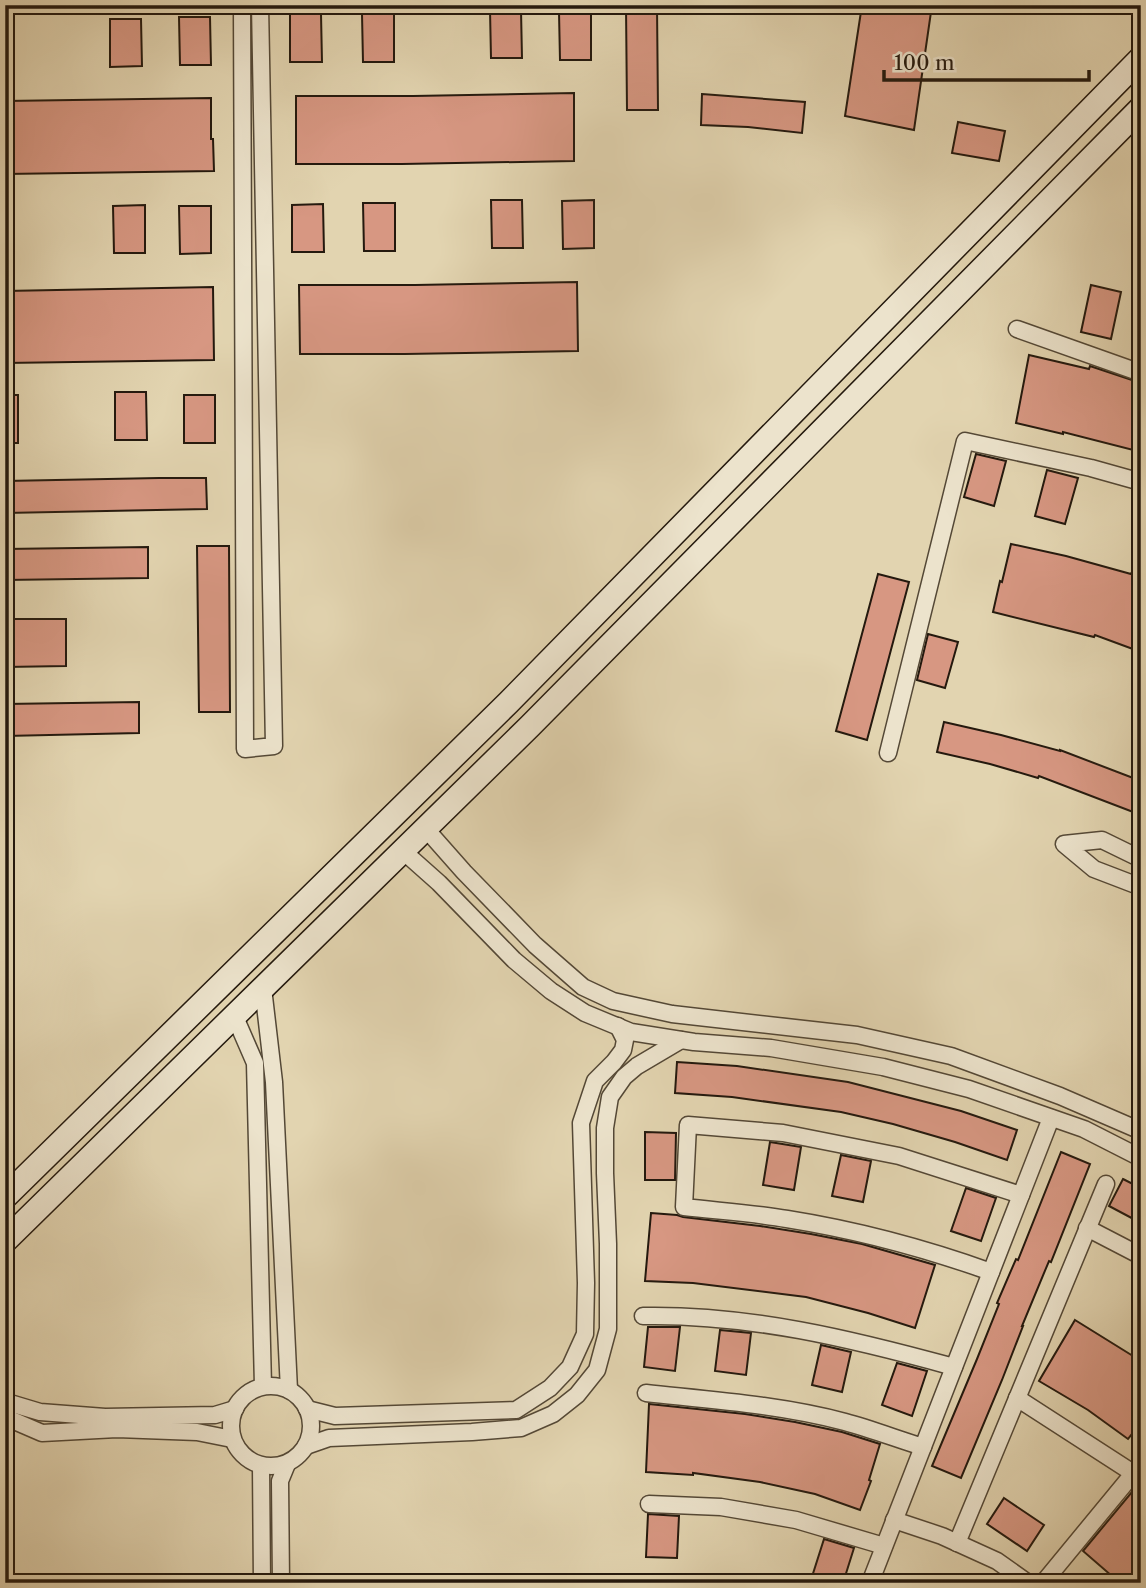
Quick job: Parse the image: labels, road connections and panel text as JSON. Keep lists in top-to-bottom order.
{
  "scale_bar": "100 m"
}
